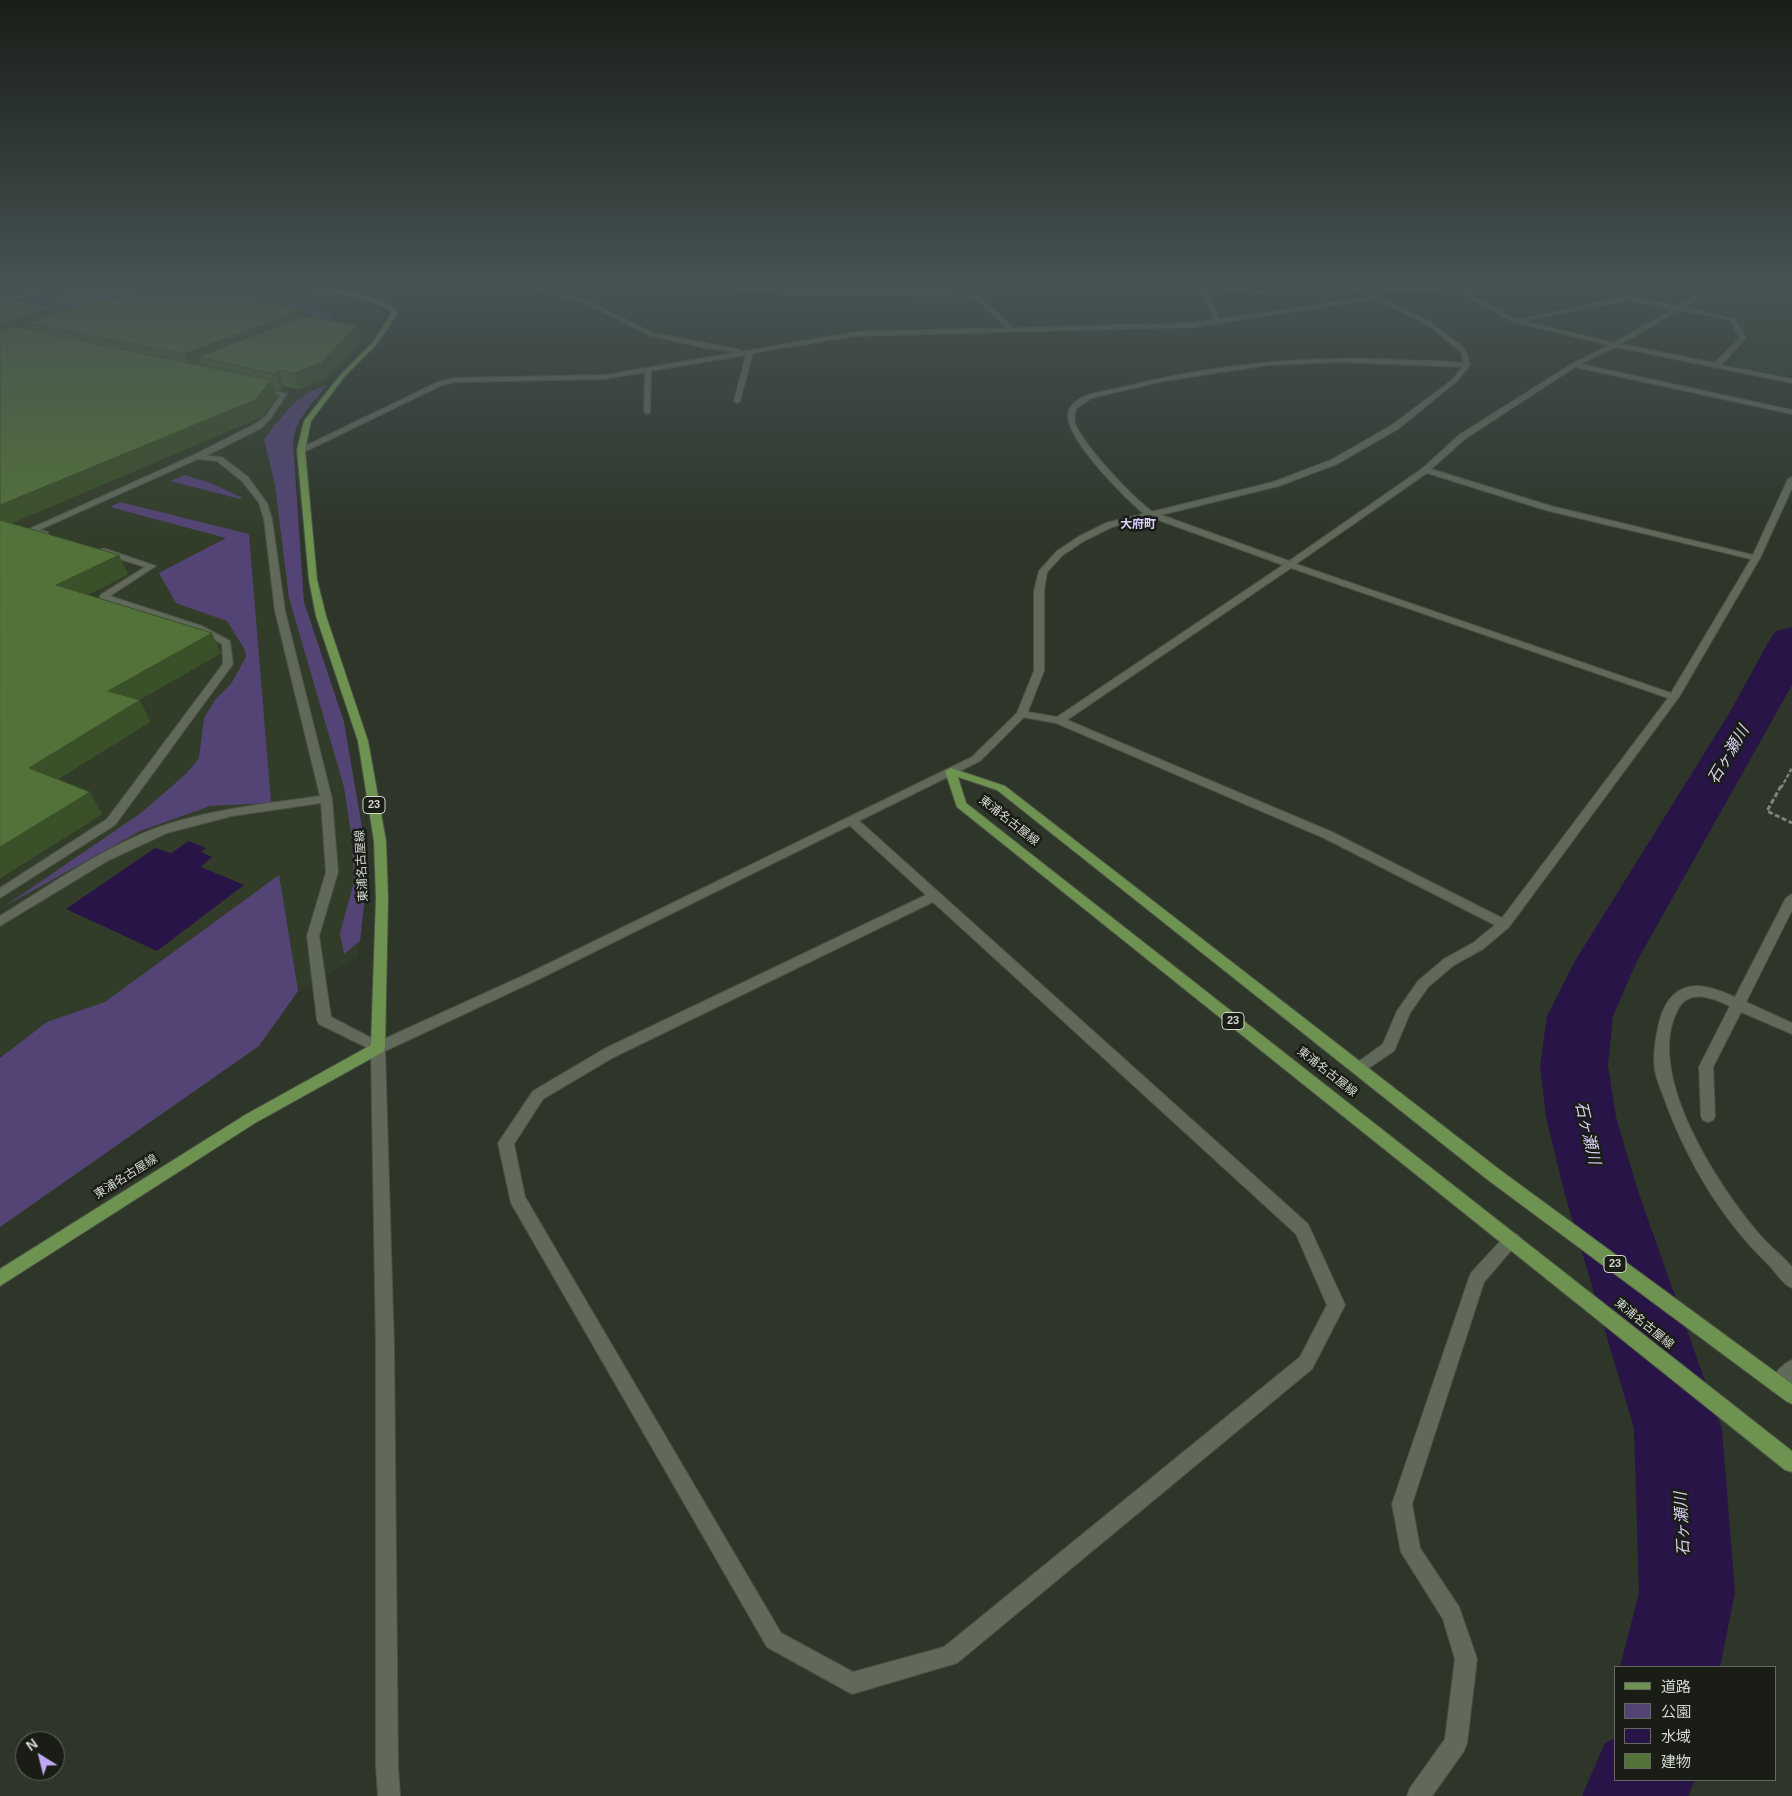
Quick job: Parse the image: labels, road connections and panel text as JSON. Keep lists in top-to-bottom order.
{
  "streets": {
    "main road": ["23", "東浦名古屋線"]
  },
  "districts": ["大府町"],
  "water": ["石ヶ瀬川"],
  "legend": [
    "道路",
    "公園",
    "水域",
    "建物"
  ],
  "north": "top left"
}
